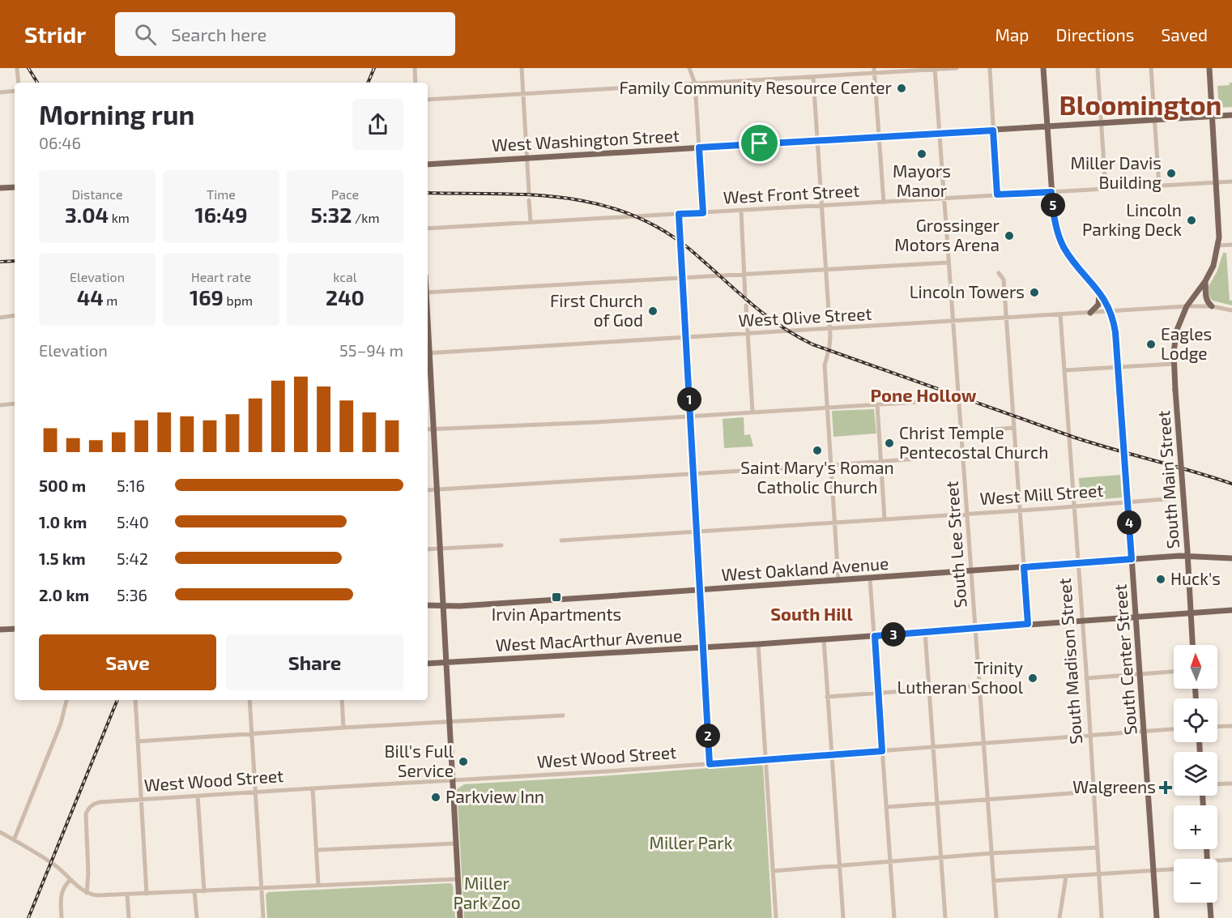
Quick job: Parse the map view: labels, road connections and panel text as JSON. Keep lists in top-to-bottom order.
{
  "streets": {
    "main road": [
      "West Washington Street",
      "South Main Street",
      "West Oakland Avenue",
      "West MacArthur Avenue",
      "South Center Street"
    ],
    "street": [
      "West Front Street",
      "West Olive Street",
      "West Mill Street",
      "South Lee Street",
      "South Madison Street",
      "West Wood Street"
    ]
  },
  "crossings": [
    ["West Washington Street", "South Main Street"],
    ["West Washington Street", "South Lee Street"],
    ["West Front Street", "South Main Street"],
    ["West Front Street", "South Lee Street"],
    ["West Front Street", "South Center Street"],
    ["West Olive Street", "South Main Street"],
    ["West Olive Street", "South Lee Street"],
    ["West Olive Street", "South Center Street"],
    ["West Olive Street", "South Madison Street"],
    ["South Main Street", "West Oakland Avenue"],
    ["South Main Street", "West MacArthur Avenue"],
    ["West Mill Street", "South Lee Street"],
    ["West Mill Street", "South Madison Street"],
    ["South Lee Street", "West Oakland Avenue"],
    ["South Lee Street", "West MacArthur Avenue"],
    ["South Lee Street", "West Wood Street"],
    ["West Oakland Avenue", "South Center Street"],
    ["West Oakland Avenue", "South Madison Street"],
    ["West MacArthur Avenue", "South Center Street"],
    ["West MacArthur Avenue", "South Madison Street"],
    ["South Center Street", "West Wood Street"],
    ["South Madison Street", "West Wood Street"]
  ],
  "districts": ["Bloomington", "Pone Hollow", "South Hill"],
  "parks": ["Miller Park", "Miller Park Zoo"],
  "places": {
    "other": [
      "Family Community Resource Center",
      "Mayors Manor",
      "Miller Davis Building",
      "Lincoln Parking Deck",
      "Grossinger Motors Arena",
      "Lincoln Towers",
      "First Church of God",
      "Eagles Lodge",
      "Christ Temple Pentecostal Church",
      "Saint Mary's Roman Catholic Church",
      "Huck's",
      "Trinity Lutheran School",
      "Bill's Full Service",
      "Parkview Inn"
    ],
    "transit": ["Irvin Apartments"],
    "health": ["Walgreens"]
  },
  "north": "top",
  "page": {
    "header": "Stridr",
    "search": "Search here",
    "nav": ["Map", "Directions", "Saved"],
    "heading": ["Morning run", "06:46"],
    "stats": [
      ["Distance", "3.04 km"],
      ["Time", "16:49"],
      ["Pace", "5:32 /km"],
      ["Elevation", "44 m"],
      ["Heart rate", "169 bpm"],
      ["kcal", "240"]
    ],
    "pins": [
      "5",
      "1",
      "4",
      "3",
      "2"
    ],
    "chart": ["Elevation", "55–94 m"],
    "list": [
      {
        "name": "500 m",
        "note": "5:16"
      },
      {
        "name": "1.0 km",
        "note": "5:40"
      },
      {
        "name": "1.5 km",
        "note": "5:42"
      },
      {
        "name": "2.0 km",
        "note": "5:36"
      }
    ],
    "buttons": ["Save", "Share"],
    "map_buttons": ["+", "−"]
  }
}
